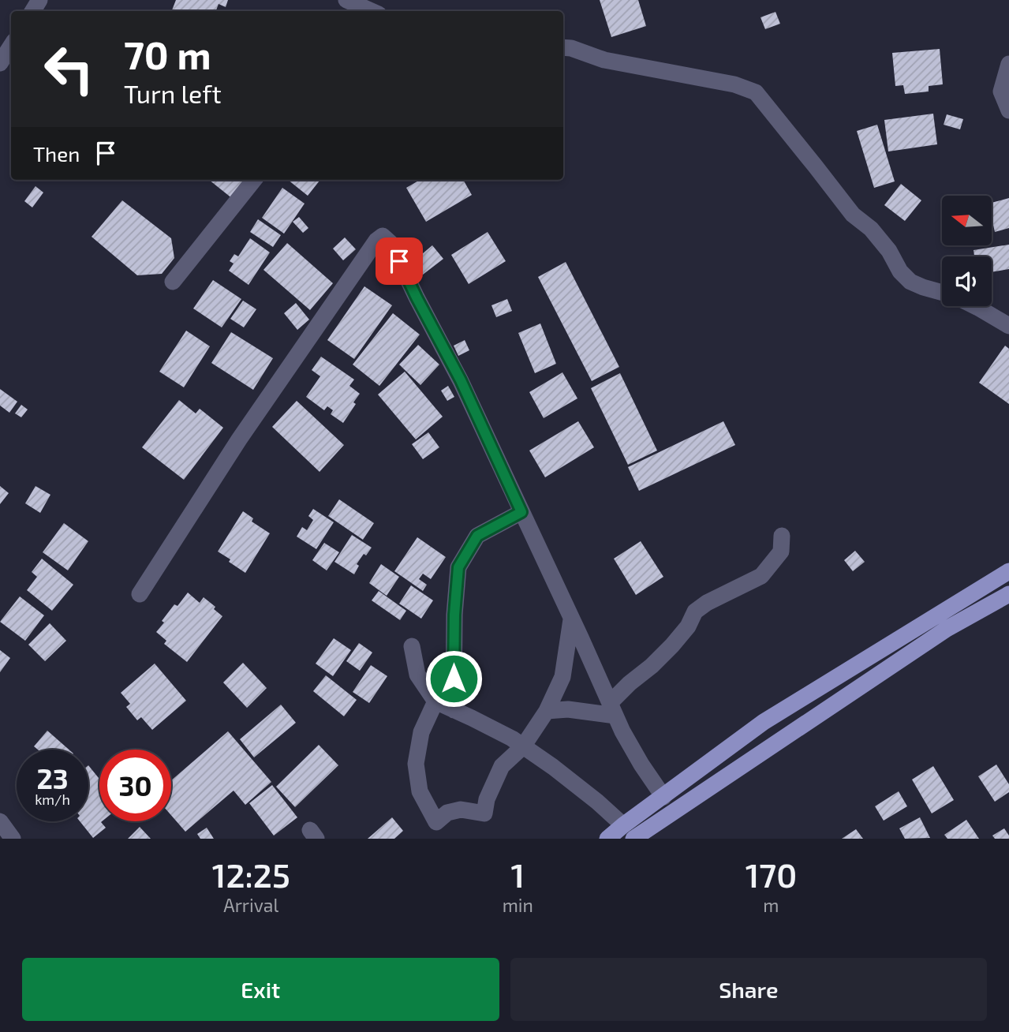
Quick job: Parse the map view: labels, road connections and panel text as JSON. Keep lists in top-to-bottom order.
{
  "north": "left",
  "page": {
    "turn": ["70 m", "Turn left"],
    "then": "Then",
    "speed": "23 km/h",
    "limit": "30",
    "eta": [
      "12:25",
      "Arrival",
      "1",
      "min",
      "170",
      "m"
    ],
    "buttons": ["Exit", "Share"]
  }
}
